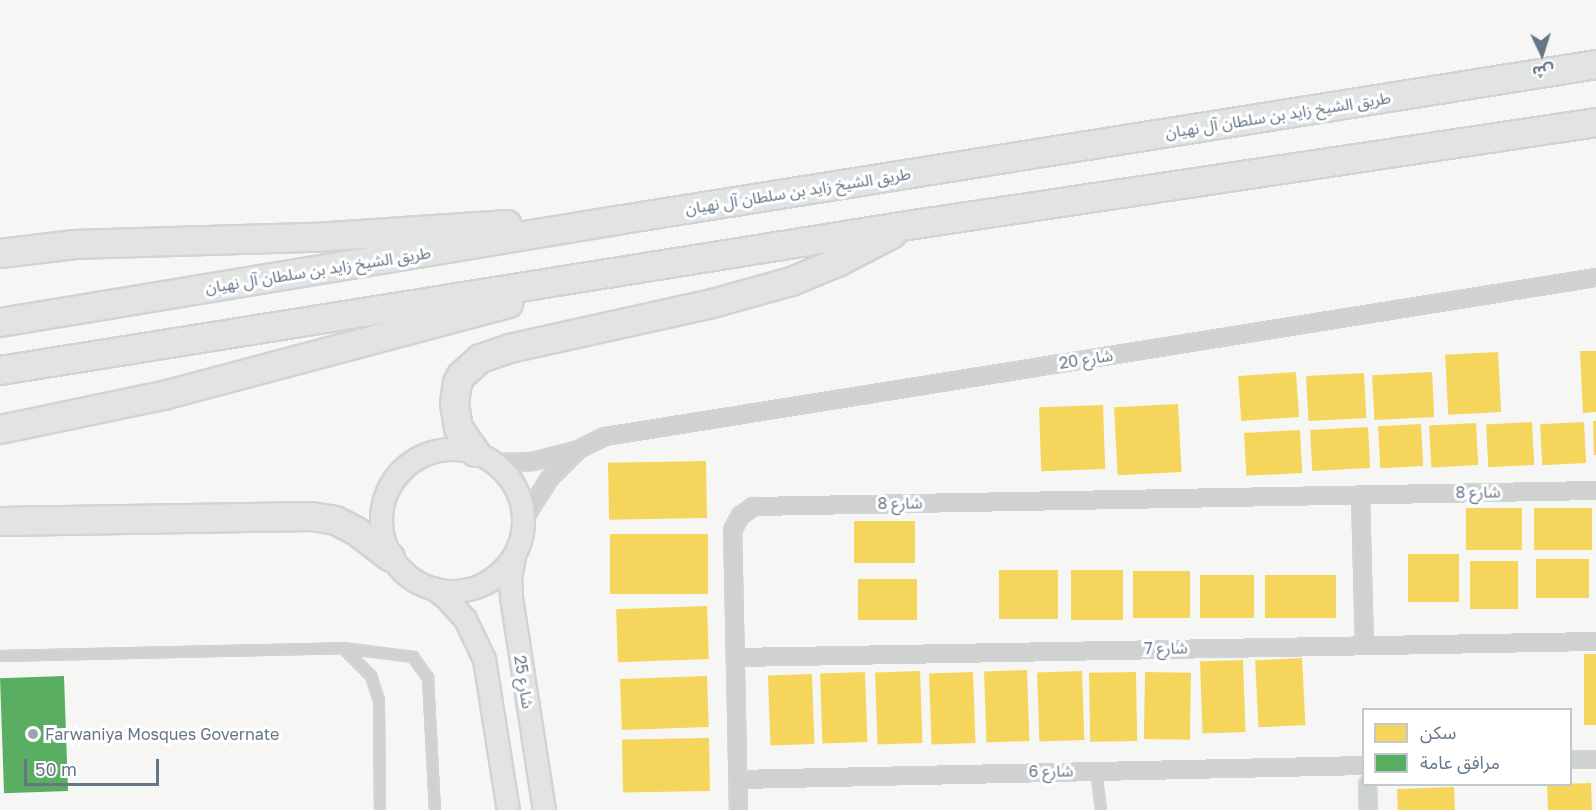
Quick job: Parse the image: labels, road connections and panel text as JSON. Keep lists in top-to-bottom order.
{
  "streets": {
    "highway": ["طريق الشيخ زايد بن سلطان آل نهيان"],
    "street": [
      "شارع 20",
      "شارع 8",
      "شارع 7",
      "شارع 25",
      "شارع 6"
    ]
  },
  "crossings": [
    ["شارع 20", "شارع 25"],
    ["شارع 8", "شارع 7"],
    ["شارع 8", "شارع 6"]
  ],
  "places": ["Farwaniya Mosques Governate"],
  "legend": ["سكن", "مرافق عامة"],
  "scale_bar": "50 m",
  "north": "bottom"
}
